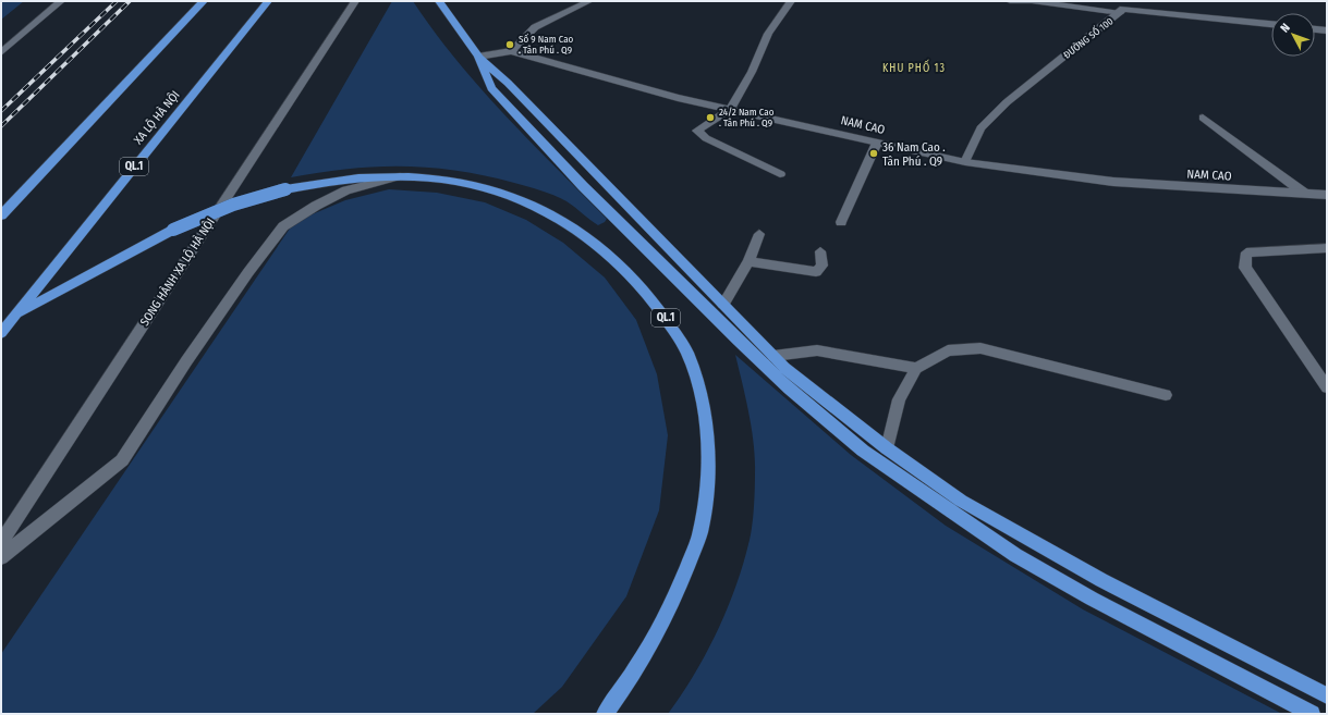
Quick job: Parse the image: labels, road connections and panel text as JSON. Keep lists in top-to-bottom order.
{
  "streets": {
    "highway": ["XA LỘ HÀ NỘI", "QL.1"],
    "street": ["ĐƯỜNG SỐ 100", "NAM CAO", "SONG HÀNH XA LỘ HÀ NỘI"]
  },
  "crossings": [
    ["ĐƯỜNG SỐ 100", "NAM CAO"],
    ["XA LỘ HÀ NỘI", "QL.1"]
  ],
  "districts": ["KHU PHỐ 13"],
  "places": ["Số 9 Nam Cao . Tân Phú . Q9", "24/2 Nam Cao . Tân Phú . Q9", "36 Nam Cao . Tân Phú . Q9"],
  "north": "top left"
}
